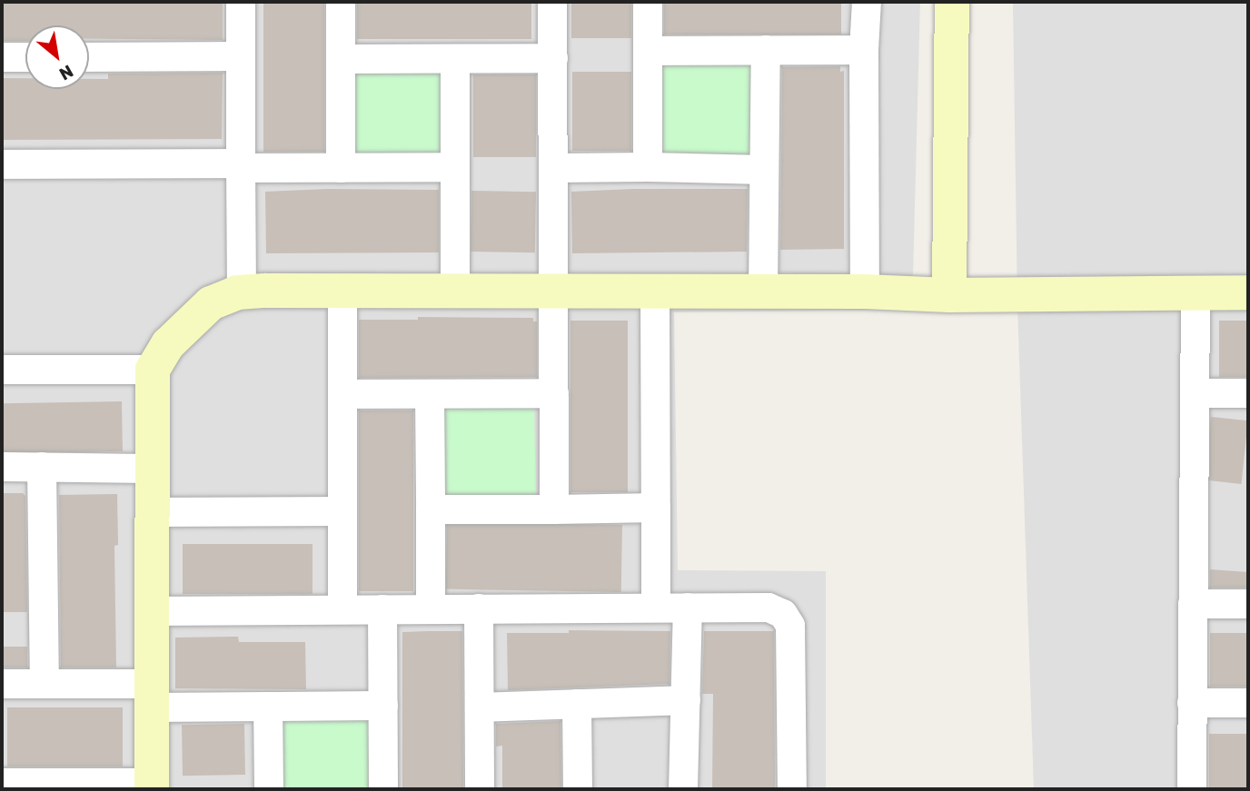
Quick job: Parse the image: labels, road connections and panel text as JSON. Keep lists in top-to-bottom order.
{
  "north": "bottom right"
}
